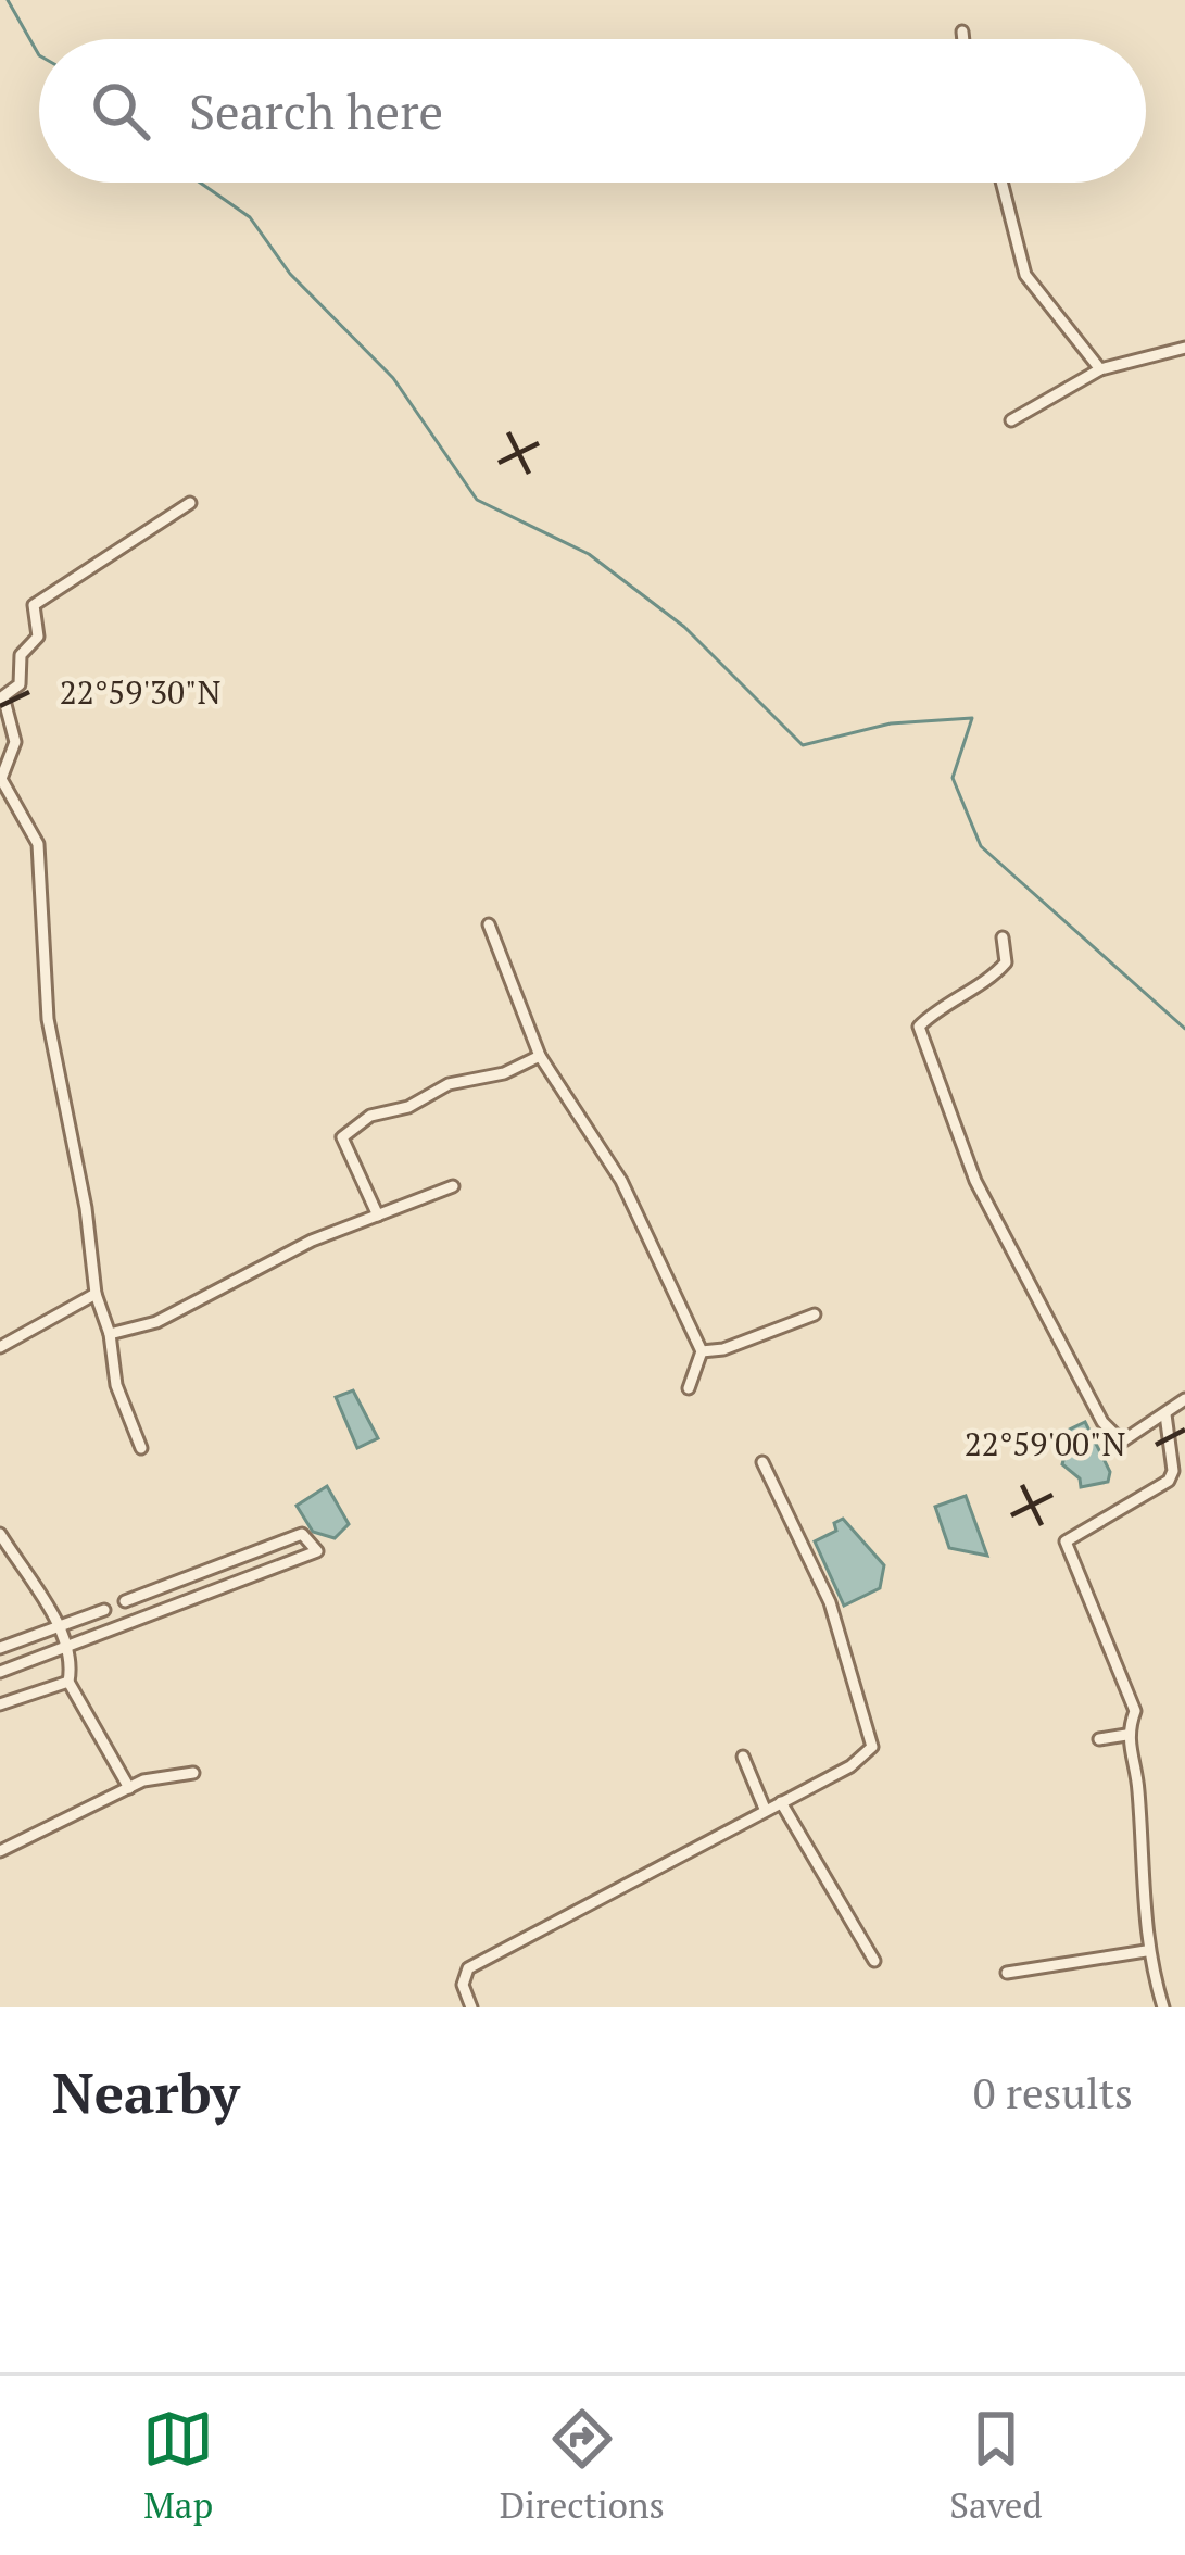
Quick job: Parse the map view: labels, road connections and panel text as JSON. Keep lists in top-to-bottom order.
{
  "page": {
    "search": "Search here",
    "heading": ["Nearby", "0 results"],
    "nav": ["Map", "Directions", "Saved"]
  },
  "coordinates": ["22°59'30\"N", "22°59'00\"N"]
}
